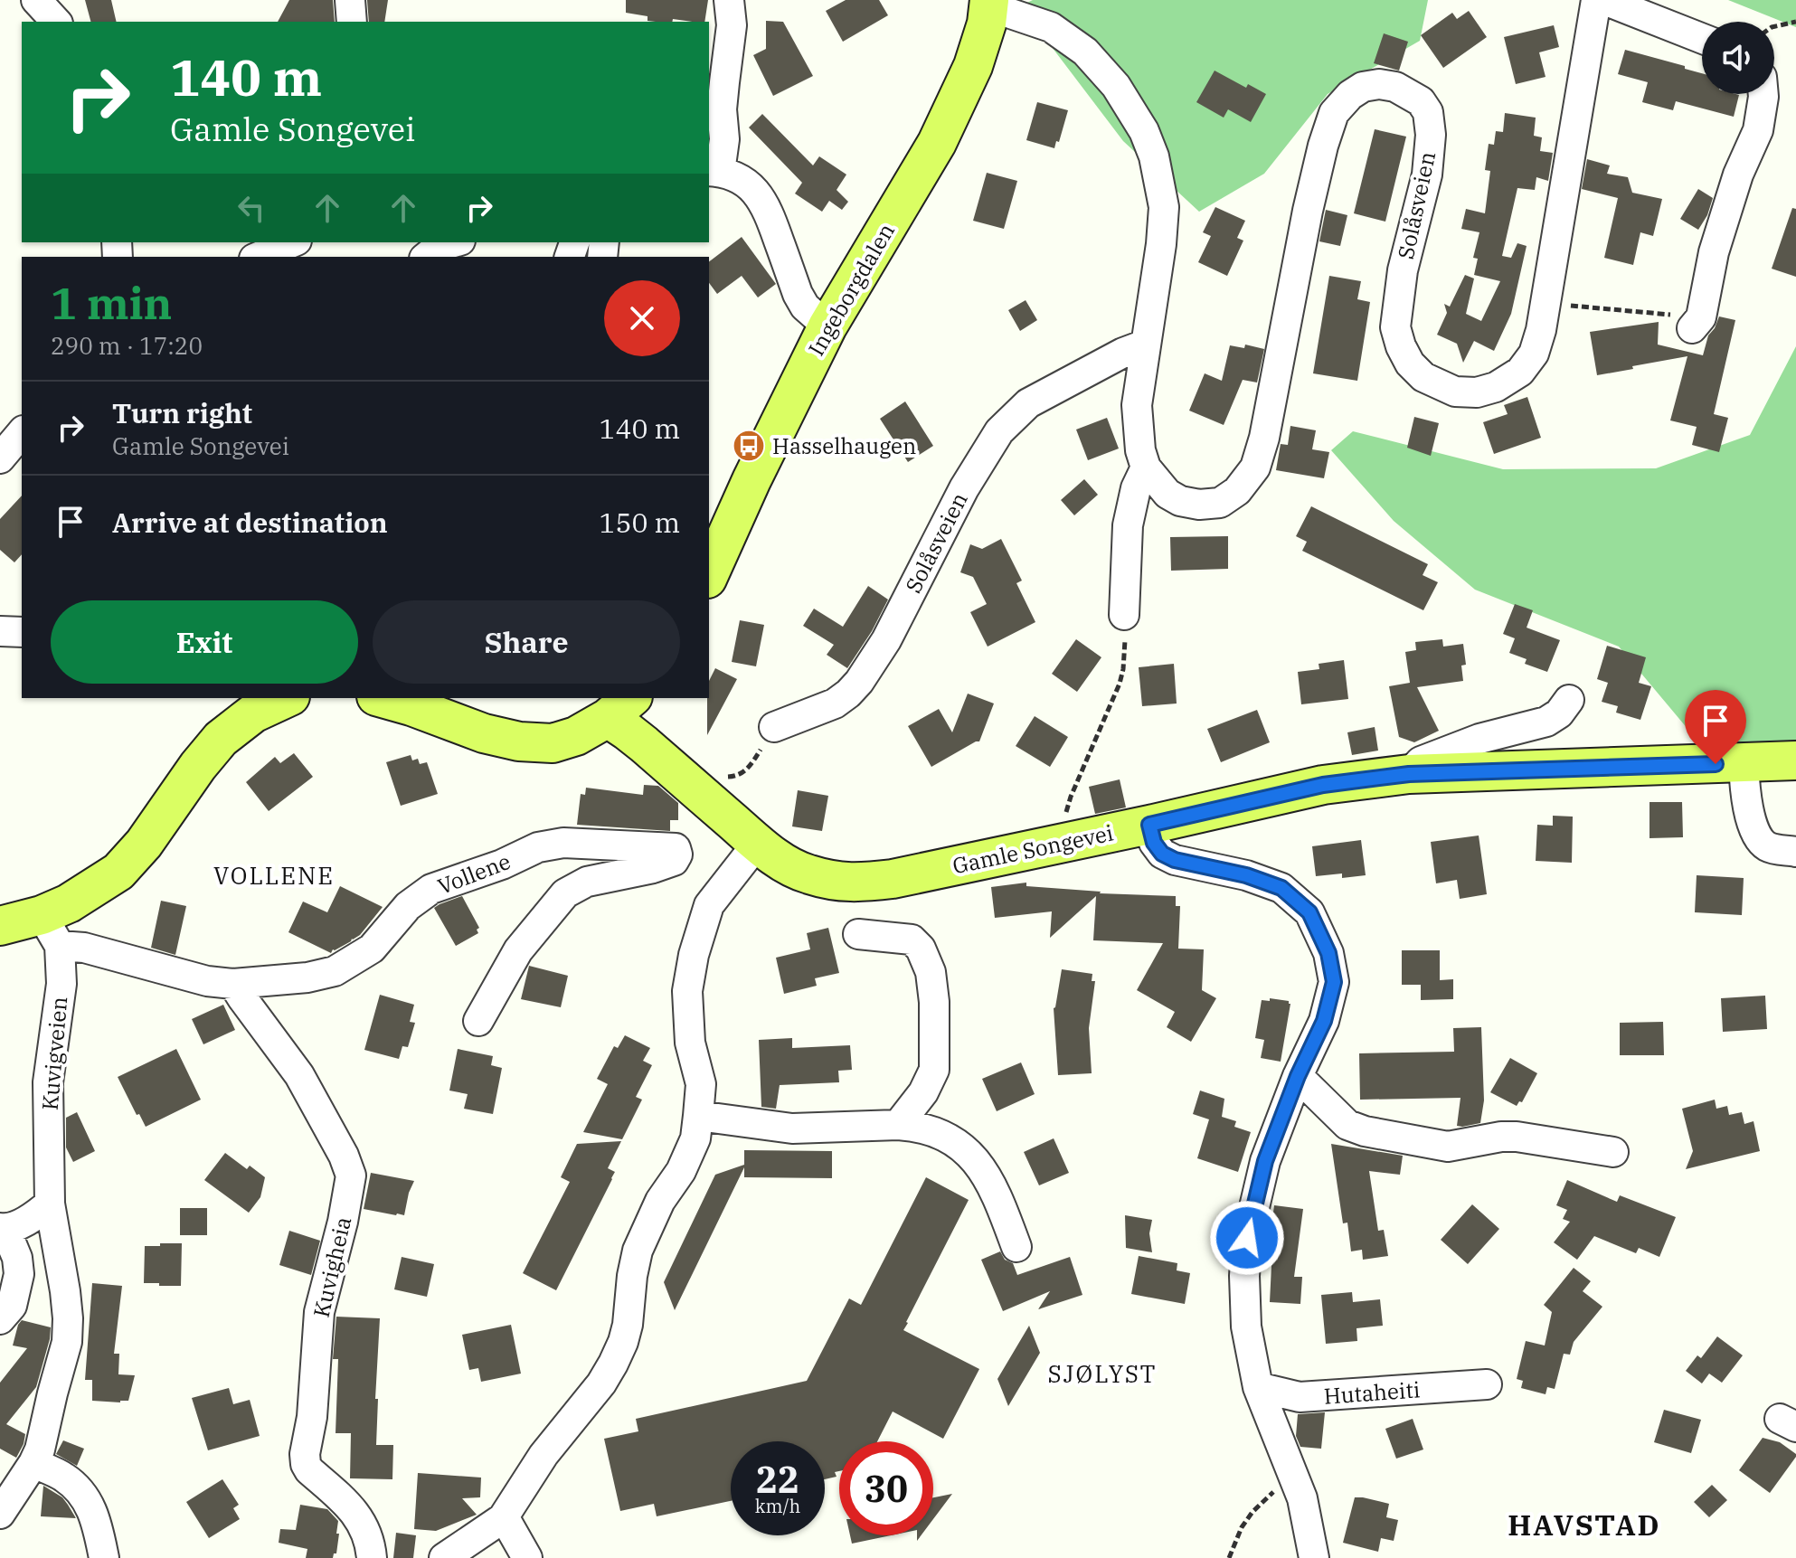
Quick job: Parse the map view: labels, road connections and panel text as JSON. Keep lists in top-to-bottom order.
{
  "streets": {
    "main road": ["Ingeborgdalen", "Gamle Songevei"],
    "street": [
      "Solåsveien",
      "Vollene",
      "Kuvigveien",
      "Kuvigheia",
      "Hutaheiti"
    ]
  },
  "crossings": [
    ["Solåsveien", "Ingeborgdalen"],
    ["Vollene", "Kuvigveien"],
    ["Vollene", "Kuvigheia"]
  ],
  "districts": ["VOLLENE", "SJØLYST", "HAVSTAD"],
  "places": {
    "bus stop": ["Hasselhaugen"]
  },
  "page": {
    "turn": ["140 m", "Gamle Songevei"],
    "heading": ["1 min", "290 m · 17:20"],
    "list": [
      {
        "name": "Turn right",
        "note": "Gamle Songevei",
        "value": "140 m"
      },
      {
        "name": "Arrive at destination",
        "value": "150 m"
      }
    ],
    "buttons": ["Exit", "Share"],
    "speed": "22 km/h",
    "limit": "30"
  }
}
